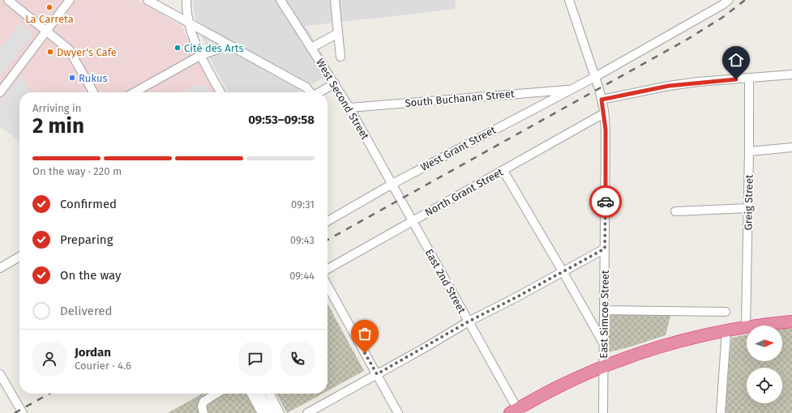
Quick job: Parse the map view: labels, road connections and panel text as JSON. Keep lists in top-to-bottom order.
{
  "streets": {
    "street": [
      "South Buchanan Street",
      "West Second Street",
      "West Grant Street",
      "North Grant Street",
      "Greig Street",
      "East 2nd Street",
      "East Simcoe Street"
    ]
  },
  "crossings": [
    ["South Buchanan Street", "West Second Street"],
    ["South Buchanan Street", "West Grant Street"],
    ["West Second Street", "West Grant Street"],
    ["West Second Street", "East 2nd Street"],
    ["West Grant Street", "East Simcoe Street"],
    ["North Grant Street", "East 2nd Street"],
    ["North Grant Street", "East Simcoe Street"]
  ],
  "places": [
    "La Carreta",
    "Cité des Arts",
    "Dwyer's Cafe",
    "Rukus"
  ],
  "north": "right",
  "page": {
    "heading": ["2 min", "Arriving in", "09:53–09:58"],
    "panel": ["Jordan", "Courier · 4.6"],
    "bar": "On the way · 220 m",
    "list": [
      ["Confirmed", "09:31"],
      ["Preparing", "09:43"],
      ["On the way", "09:44"],
      "Delivered"
    ]
  }
}
